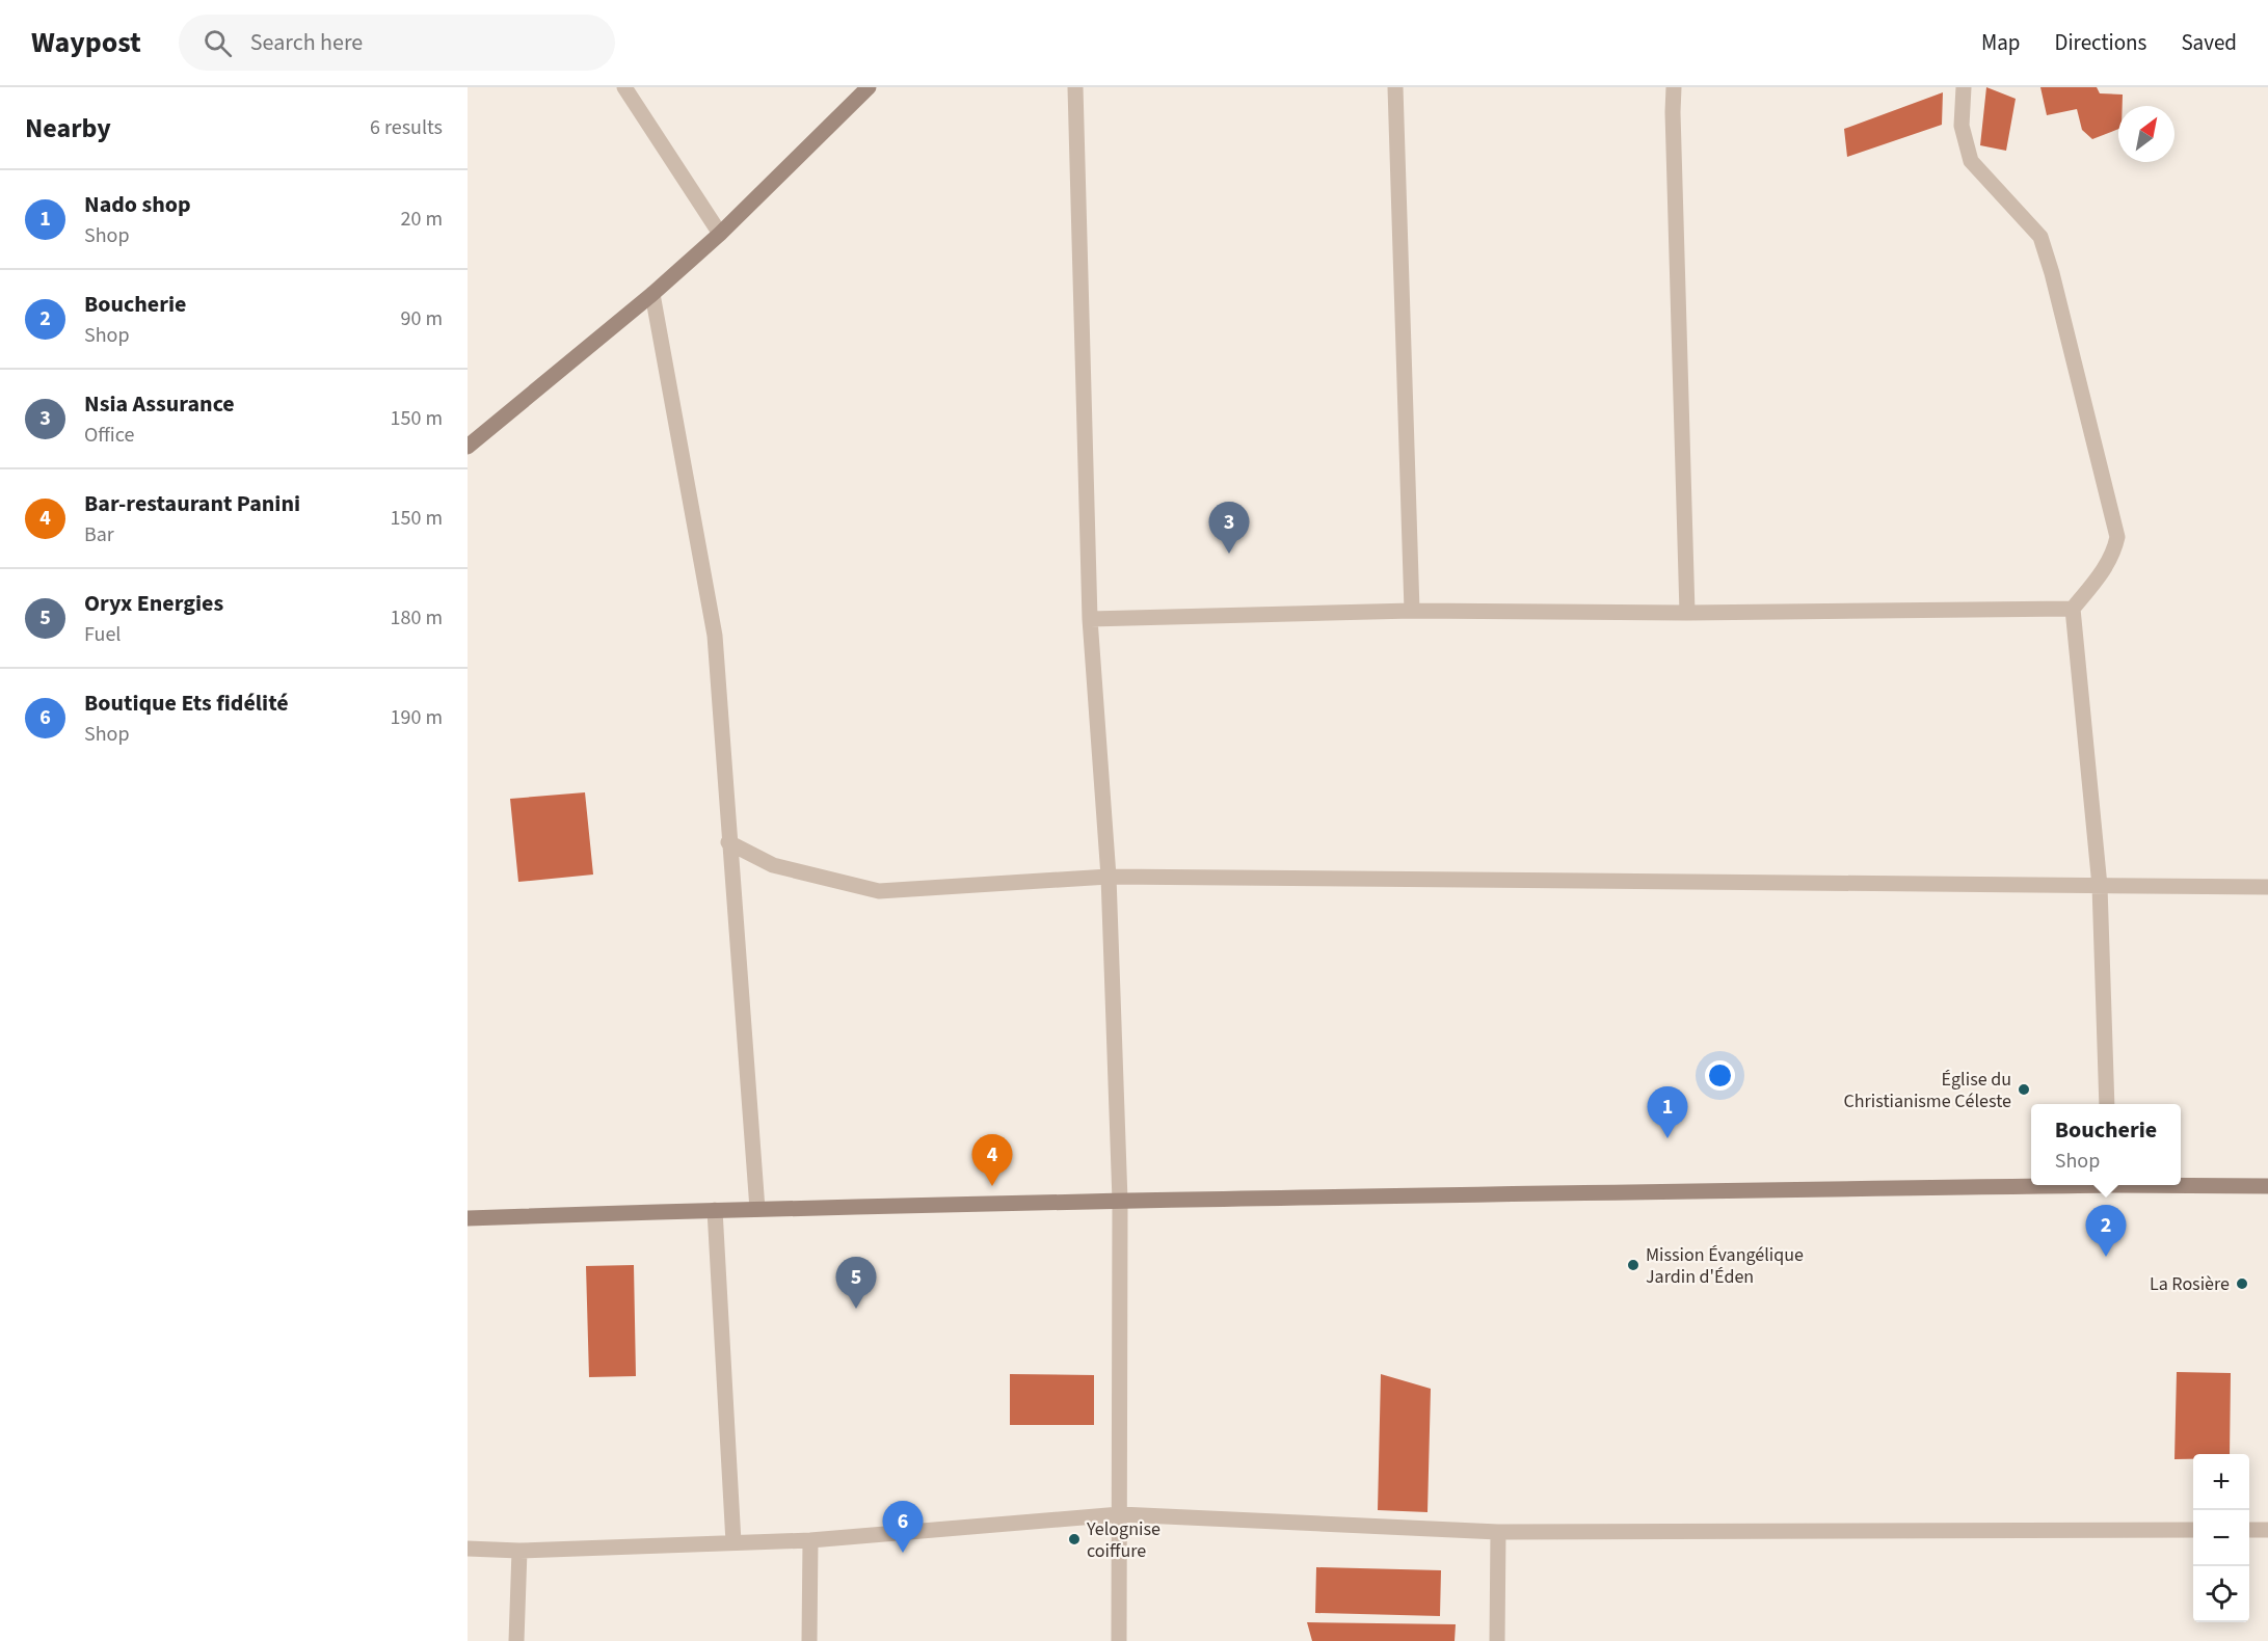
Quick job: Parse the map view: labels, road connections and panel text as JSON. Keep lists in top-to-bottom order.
{
  "places": [
    "Église du Christianisme Céleste",
    "Mission Évangélique Jardin d'Éden",
    "La Rosière",
    "Yelognise coiffure"
  ],
  "north": "top right",
  "page": {
    "header": "Waypost",
    "search": "Search here",
    "nav": ["Map", "Directions", "Saved"],
    "heading": ["Nearby", "6 results"],
    "list": [
      {
        "mark": "1",
        "name": "Nado shop",
        "note": "Shop",
        "value": "20 m"
      },
      {
        "mark": "2",
        "name": "Boucherie",
        "note": "Shop",
        "value": "90 m"
      },
      {
        "mark": "3",
        "name": "Nsia Assurance",
        "note": "Office",
        "value": "150 m"
      },
      {
        "mark": "4",
        "name": "Bar-restaurant Panini",
        "note": "Bar",
        "value": "150 m"
      },
      {
        "mark": "5",
        "name": "Oryx Energies",
        "note": "Fuel",
        "value": "180 m"
      },
      {
        "mark": "6",
        "name": "Boutique Ets fidélité",
        "note": "Shop",
        "value": "190 m"
      }
    ],
    "pins": [
      "3",
      "1",
      "4",
      "2",
      "5",
      "6"
    ],
    "popup": ["Boucherie", "Shop"],
    "map_buttons": ["+", "−"]
  }
}
